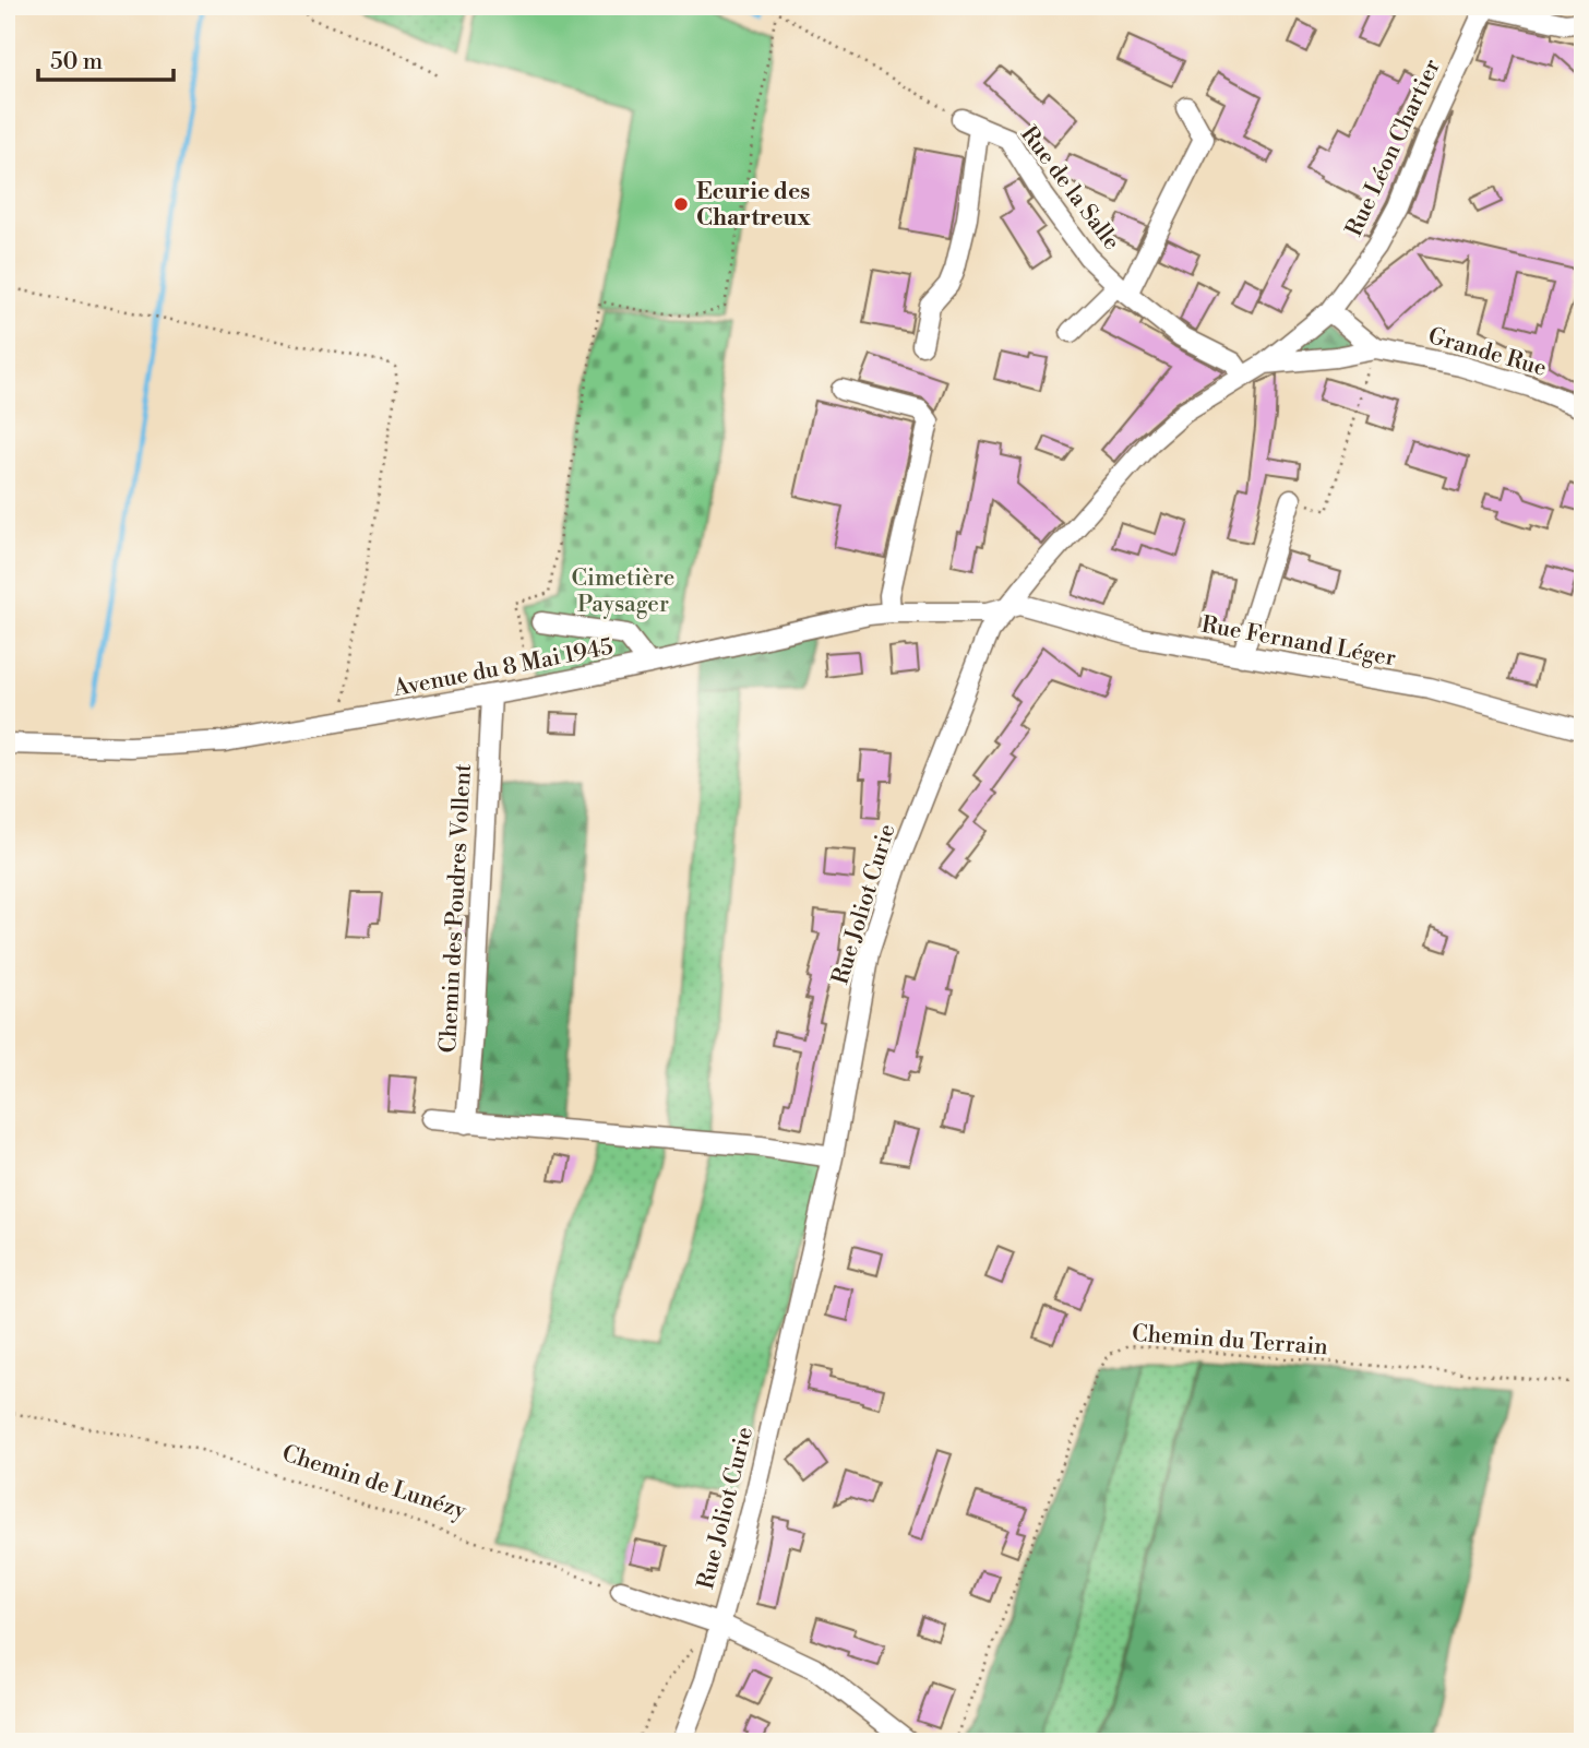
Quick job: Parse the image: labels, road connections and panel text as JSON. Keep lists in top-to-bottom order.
{
  "streets": {
    "street": [
      "Rue Léon Chartier",
      "Rue de la Salle",
      "Grande Rue",
      "Rue Fernand Léger",
      "Avenue du 8 Mai 1945",
      "Rue Joliot Curie",
      "Chemin des Poudres Vollent"
    ],
    "path": ["Chemin du Terrain", "Chemin de Lunézy"]
  },
  "crossings": [
    ["Rue Léon Chartier", "Grande Rue"],
    ["Rue Léon Chartier", "Rue Joliot Curie"],
    ["Rue de la Salle", "Rue Joliot Curie"],
    ["Grande Rue", "Rue Joliot Curie"],
    ["Rue Fernand Léger", "Avenue du 8 Mai 1945"],
    ["Rue Fernand Léger", "Rue Joliot Curie"],
    ["Avenue du 8 Mai 1945", "Rue Joliot Curie"],
    ["Avenue du 8 Mai 1945", "Chemin des Poudres Vollent"]
  ],
  "parks": ["Cimetière Paysager"],
  "places": ["Ecurie des Chartreux"],
  "scale_bar": "50 m"
}
